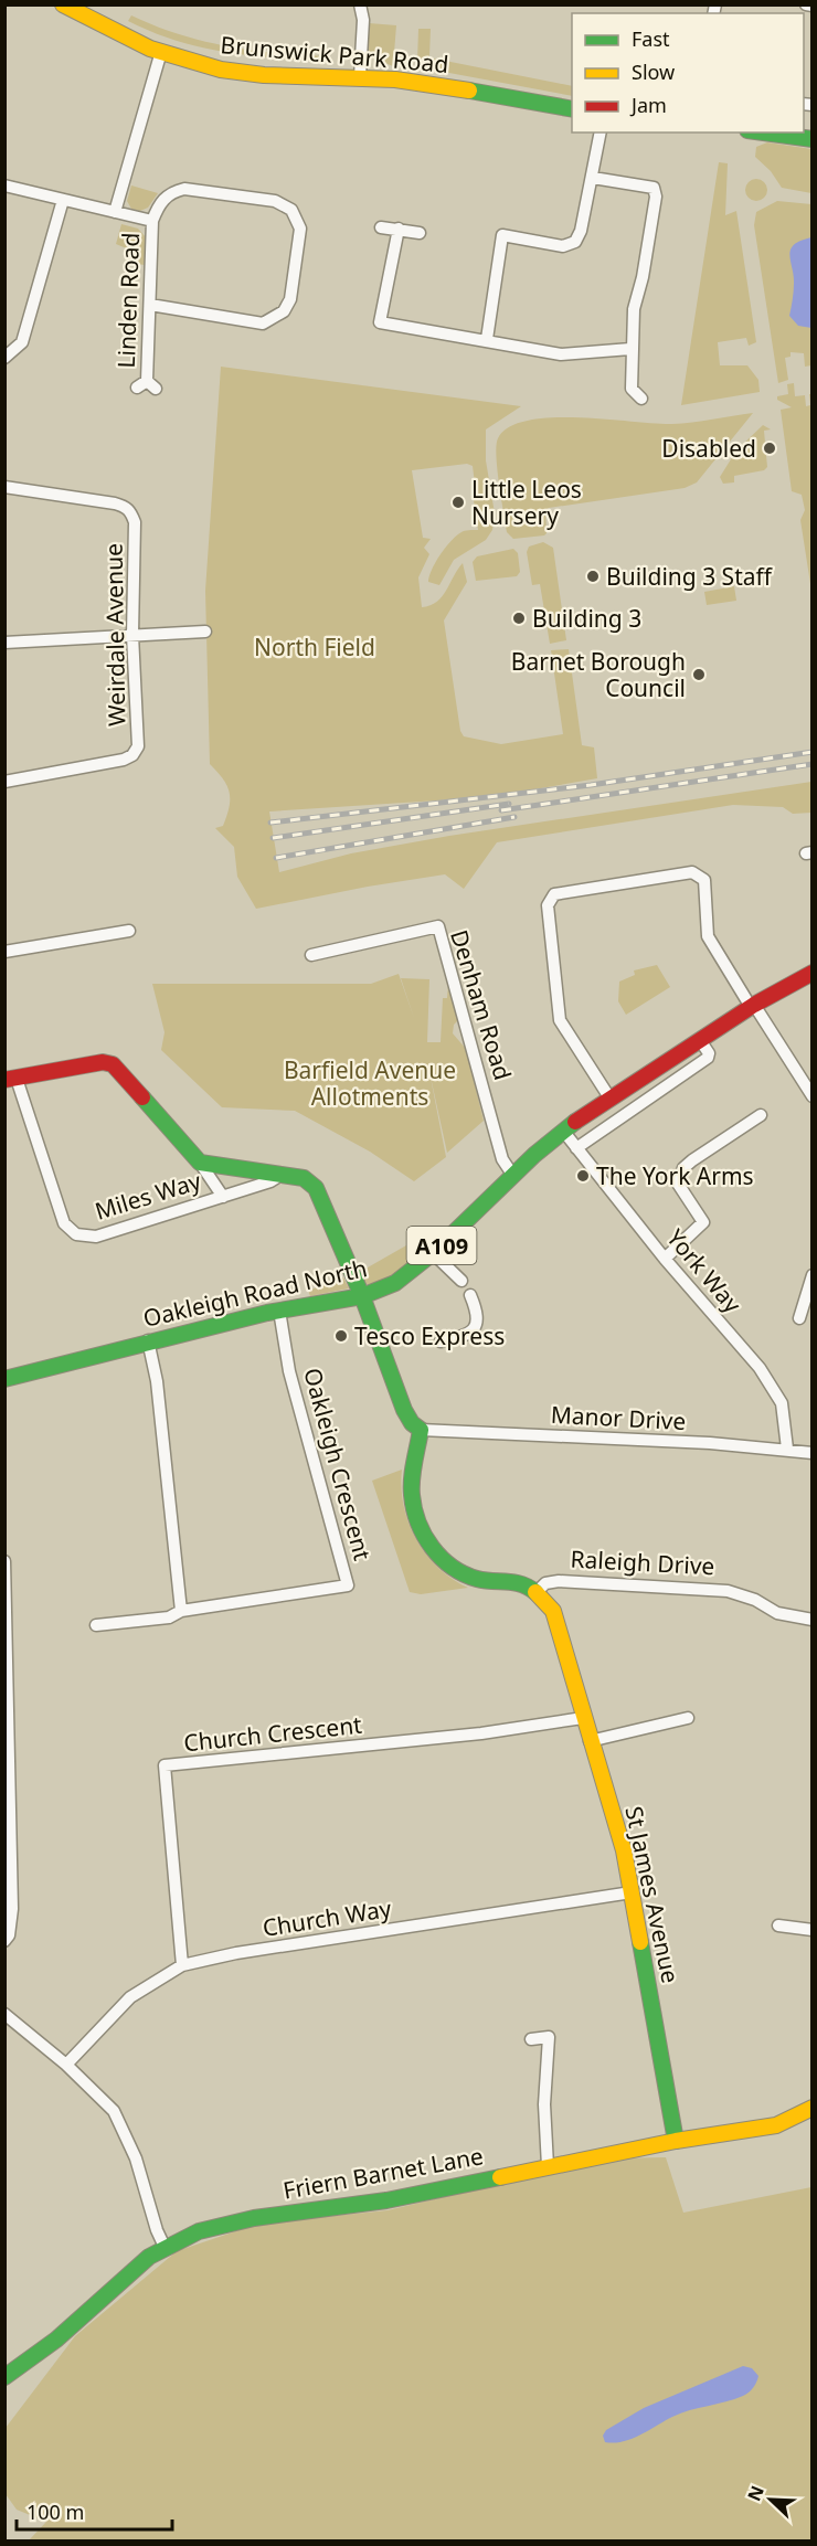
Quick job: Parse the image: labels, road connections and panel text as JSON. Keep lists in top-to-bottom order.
{
  "streets": {
    "street": [
      "Brunswick Park Road",
      "Linden Road",
      "Weirdale Avenue",
      "Denham Road",
      "Miles Way",
      "A109",
      "York Way",
      "Oakleigh Road North",
      "Manor Drive",
      "Oakleigh Crescent",
      "Raleigh Drive",
      "Church Crescent",
      "St James Avenue",
      "Church Way",
      "Friern Barnet Lane"
    ]
  },
  "crossings": [
    ["Denham Road", "Oakleigh Road North"],
    ["York Way", "Oakleigh Road North"],
    ["York Way", "Manor Drive"],
    ["Oakleigh Road North", "Oakleigh Crescent"],
    ["Raleigh Drive", "St James Avenue"],
    ["Church Crescent", "St James Avenue"],
    ["Church Crescent", "Church Way"],
    ["St James Avenue", "Church Way"],
    ["St James Avenue", "Friern Barnet Lane"]
  ],
  "parks": ["North Field", "Barfield Avenue Allotments"],
  "places": [
    "Disabled",
    "Little Leos Nursery",
    "Building 3 Staff",
    "Building 3",
    "Barnet Borough Council",
    "The York Arms",
    "Tesco Express"
  ],
  "legend": ["Fast", "Slow", "Jam"],
  "scale_bar": "100 m",
  "north": "top left"
}
